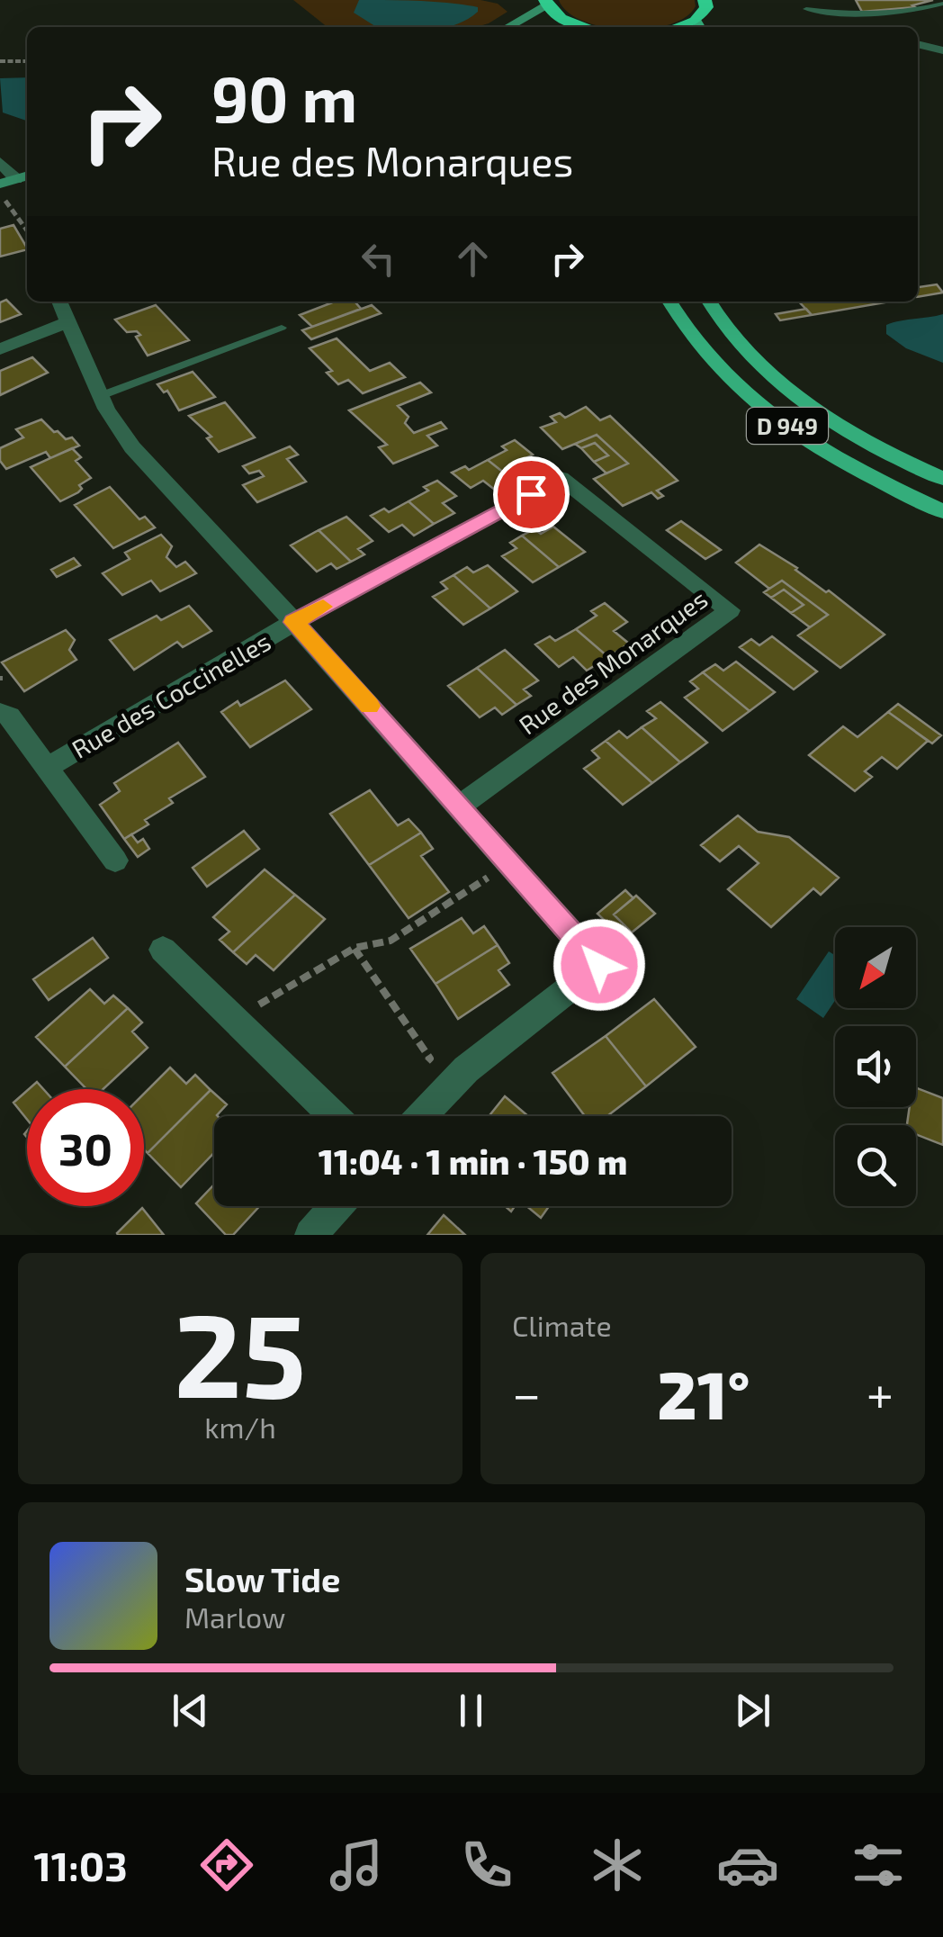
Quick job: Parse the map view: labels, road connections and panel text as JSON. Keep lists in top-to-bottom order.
{
  "streets": {
    "main road": ["D 949"],
    "street": ["Rue des Monarques", "Rue des Coccinelles"]
  },
  "crossings": [
    ["Rue des Monarques", "Rue des Coccinelles"]
  ],
  "north": "bottom left",
  "page": {
    "turn": ["90 m", "Rue des Monarques"],
    "limit": "30",
    "trip": "11:04 · 1 min · 150 m",
    "tile": [
      ["25", "km/h"],
      "Climate"
    ],
    "heat": ["−", "21°", "+"],
    "song": ["Slow Tide", "Marlow"],
    "tabs": "11:03"
  }
}
